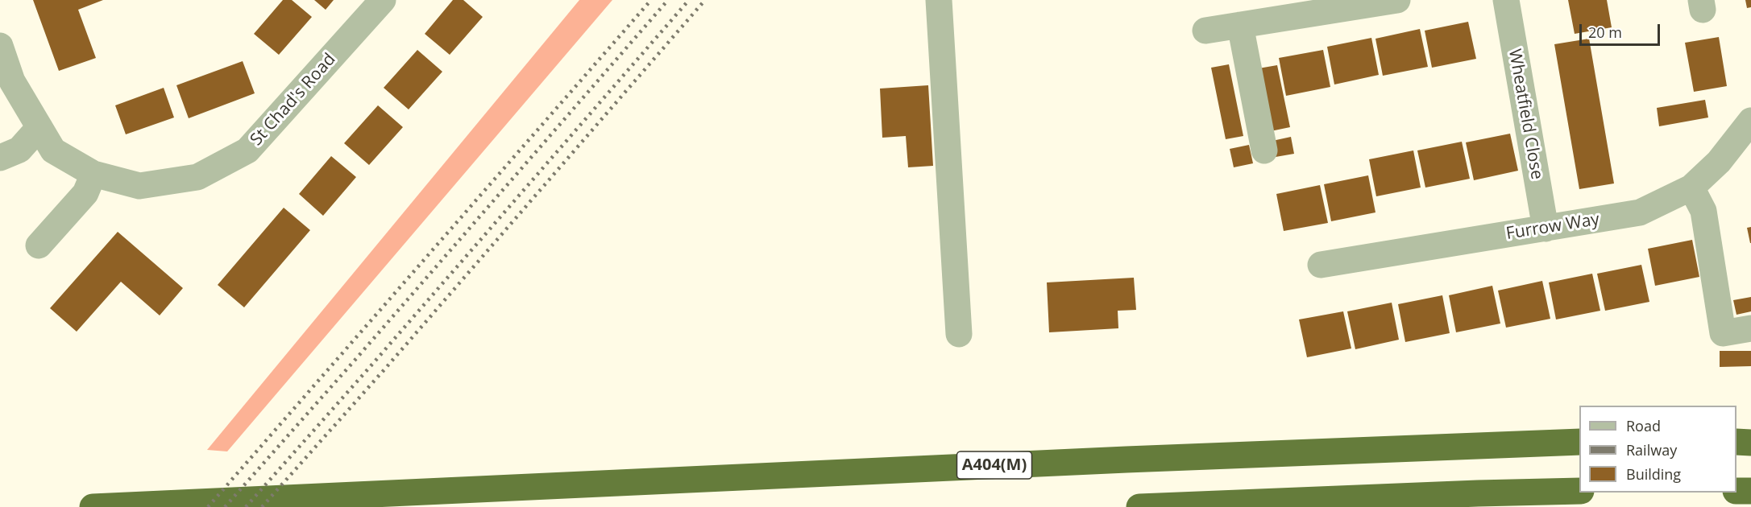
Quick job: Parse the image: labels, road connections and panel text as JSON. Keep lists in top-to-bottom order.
{
  "streets": {
    "highway": ["A404(M)"],
    "street": ["St Chad's Road", "Wheatfield Close", "Furrow Way"]
  },
  "crossings": [
    ["Wheatfield Close", "Furrow Way"]
  ],
  "legend": ["Road", "Railway", "Building"],
  "scale_bar": "20 m"
}
